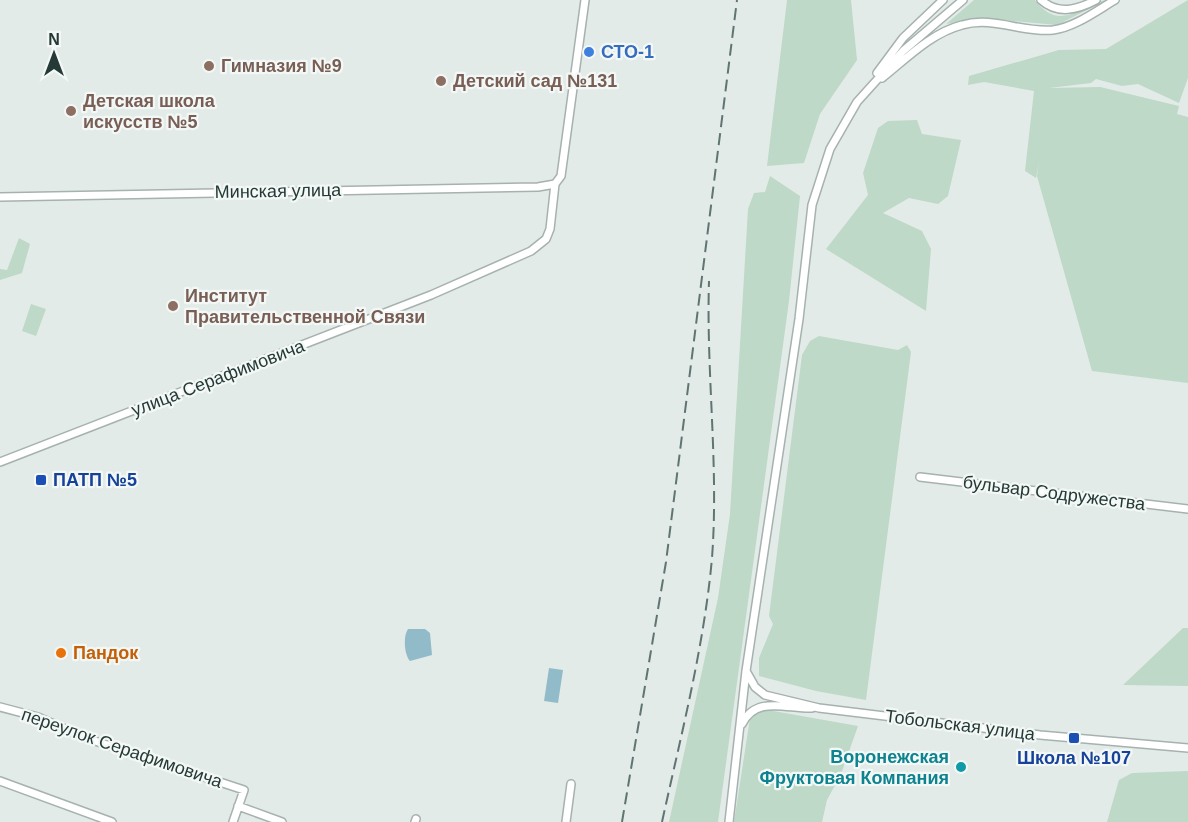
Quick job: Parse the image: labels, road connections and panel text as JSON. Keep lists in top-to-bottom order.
{
  "streets": {
    "street": [
      "Минская улица",
      "улица Серафимовича",
      "бульвар Содружества",
      "Тобольская улица",
      "переулок Серафимовича"
    ]
  },
  "crossings": [
    ["Минская улица", "улица Серафимовича"]
  ],
  "places": {
    "other": [
      "СТО-1",
      "Гимназия №9",
      "Детский сад №131",
      "Детская школа искусств №5",
      "Институт Правительственной Связи",
      "Пандок",
      "Воронежская Фруктовая Компания"
    ],
    "transit": ["ПАТП №5", "Школа №107"]
  },
  "north": "top"
}
